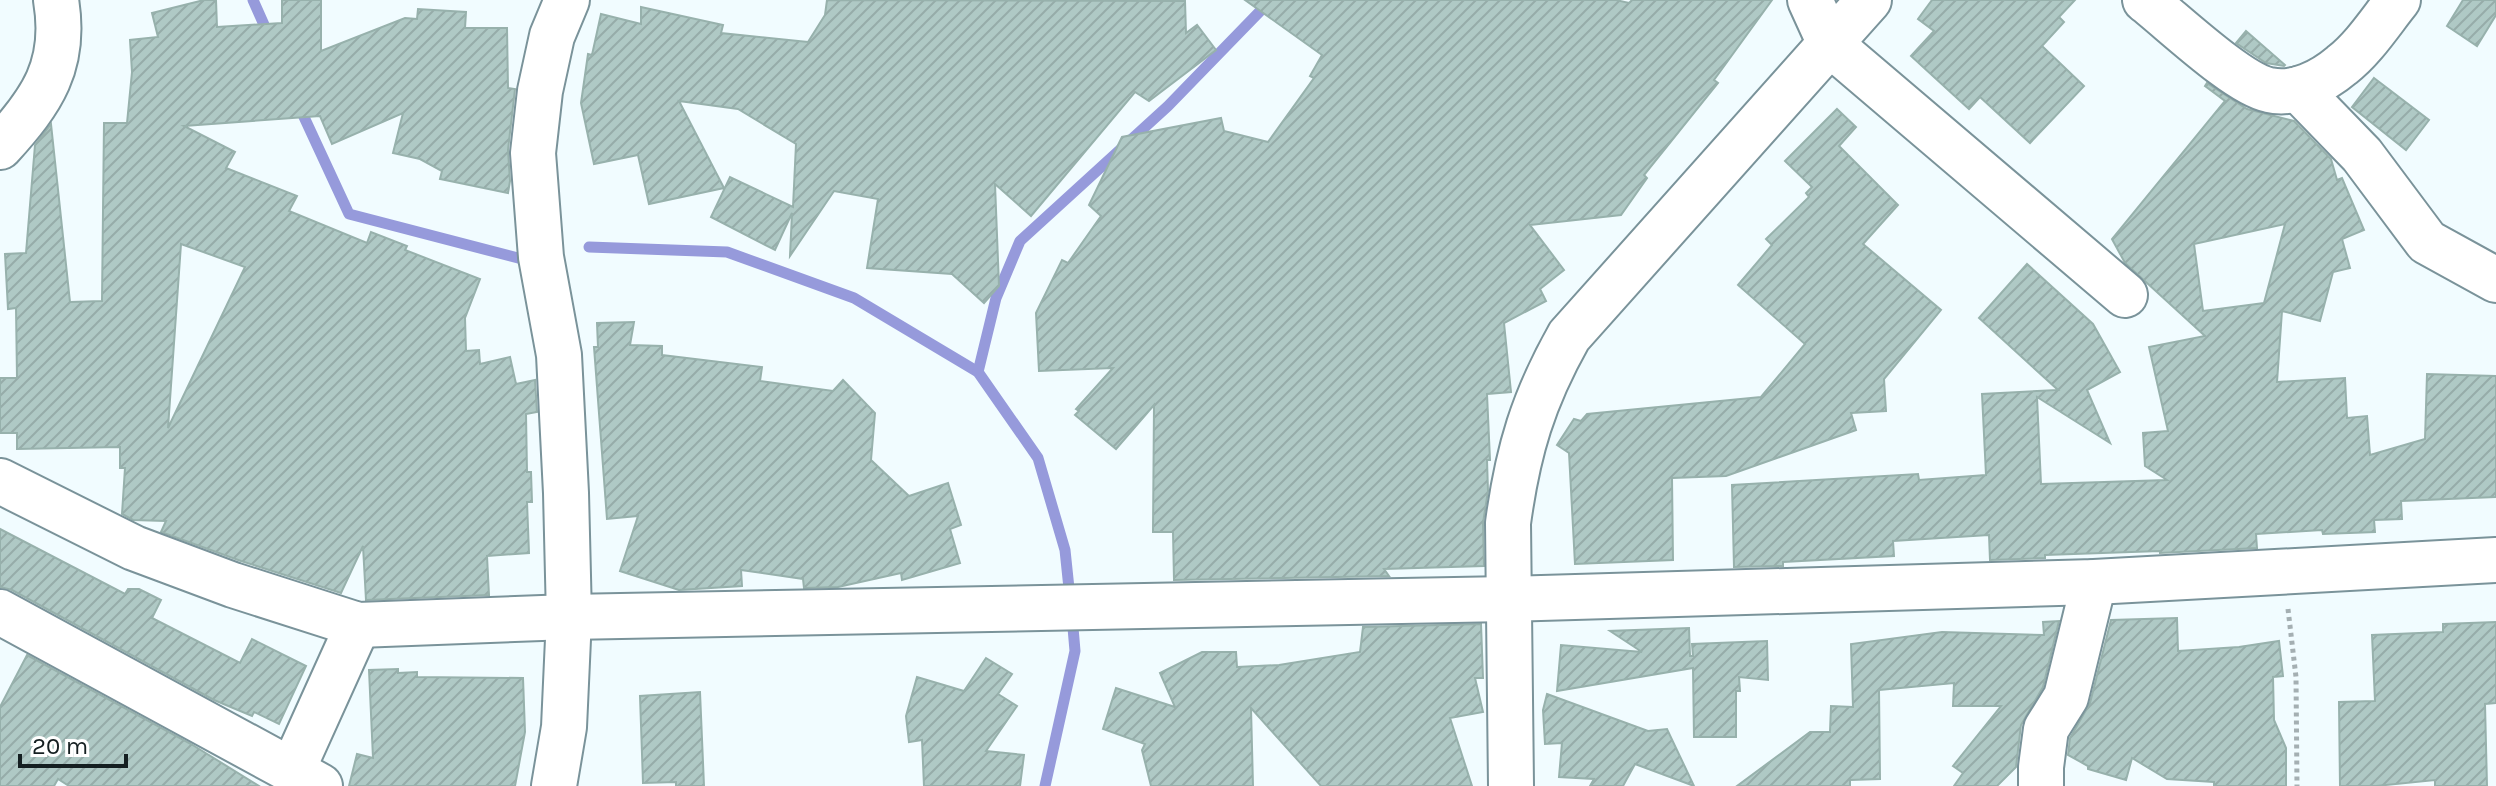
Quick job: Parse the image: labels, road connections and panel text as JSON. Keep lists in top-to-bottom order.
{
  "scale_bar": "20 m"
}
